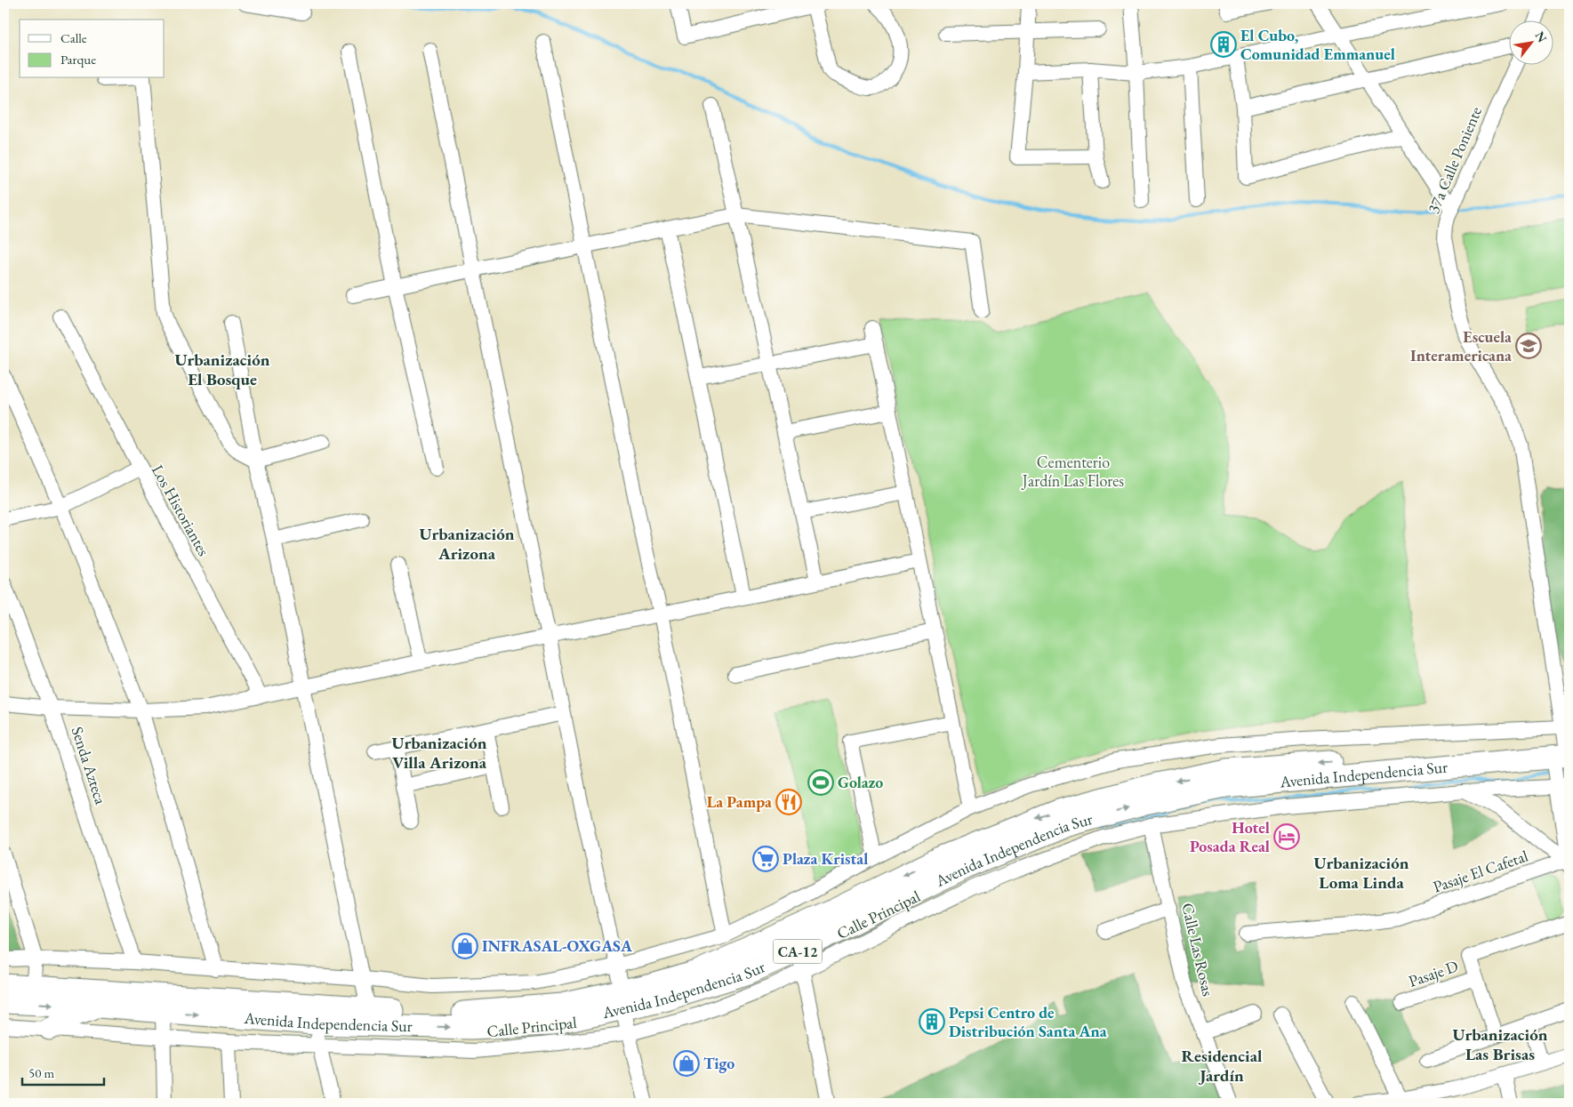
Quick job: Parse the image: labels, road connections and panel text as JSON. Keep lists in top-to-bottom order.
{
  "streets": {
    "highway": ["Avenida Independencia Sur", "CA-12"],
    "street": [
      "37a Calle Poniente",
      "Los Historiantes",
      "Senda Azteca",
      "Pasaje El Cafetal",
      "Calle Principal",
      "Calle Las Rosas",
      "Pasaje D"
    ]
  },
  "crossings": [
    ["37a Calle Poniente", "Avenida Independencia Sur"],
    ["37a Calle Poniente", "Pasaje El Cafetal"],
    ["37a Calle Poniente", "Calle Principal"],
    ["Avenida Independencia Sur", "Calle Principal"],
    ["Calle Principal", "Calle Las Rosas"]
  ],
  "districts": [
    "Urbanización El Bosque",
    "Urbanización Arizona",
    "Urbanización Villa Arizona",
    "Urbanización Loma Linda",
    "Urbanización Las Brisas",
    "Residencial Jardín"
  ],
  "parks": ["Cementerio Jardín Las Flores"],
  "places": {
    "building": ["El Cubo, Comunidad Emmanuel", "Pepsi Centro de Distribución Santa Ana"],
    "school or university": ["Escuela Interamericana"],
    "sports": ["Golazo"],
    "restaurant": ["La Pampa"],
    "hotel": ["Hotel Posada Real"],
    "supermarket": ["Plaza Kristal"],
    "shop": ["INFRASAL-OXGASA", "Tigo"]
  },
  "legend": ["Calle", "Parque"],
  "scale_bar": "50 m",
  "north": "top right"
}
